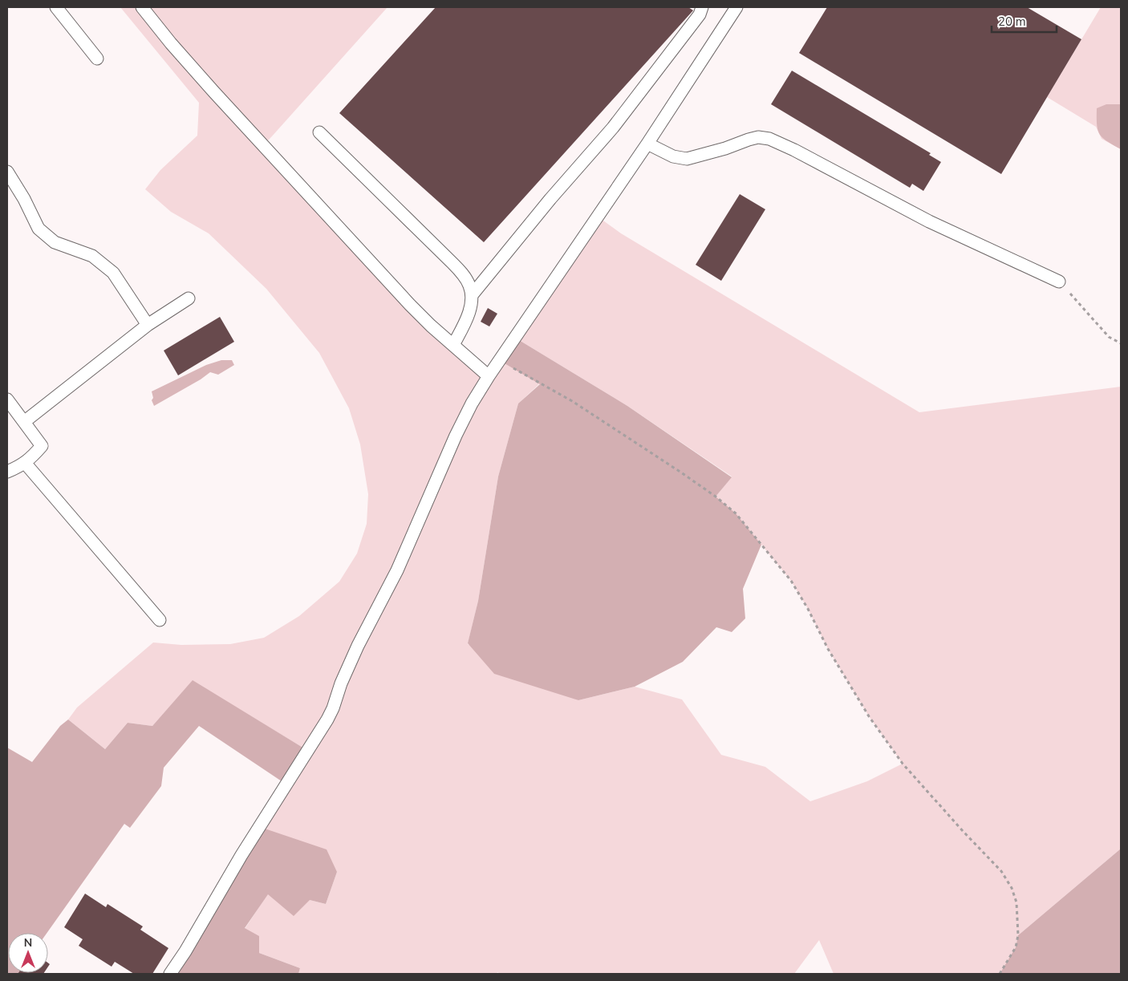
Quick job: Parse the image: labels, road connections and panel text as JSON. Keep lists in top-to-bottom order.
{
  "scale_bar": "20 m",
  "north": "top"
}
